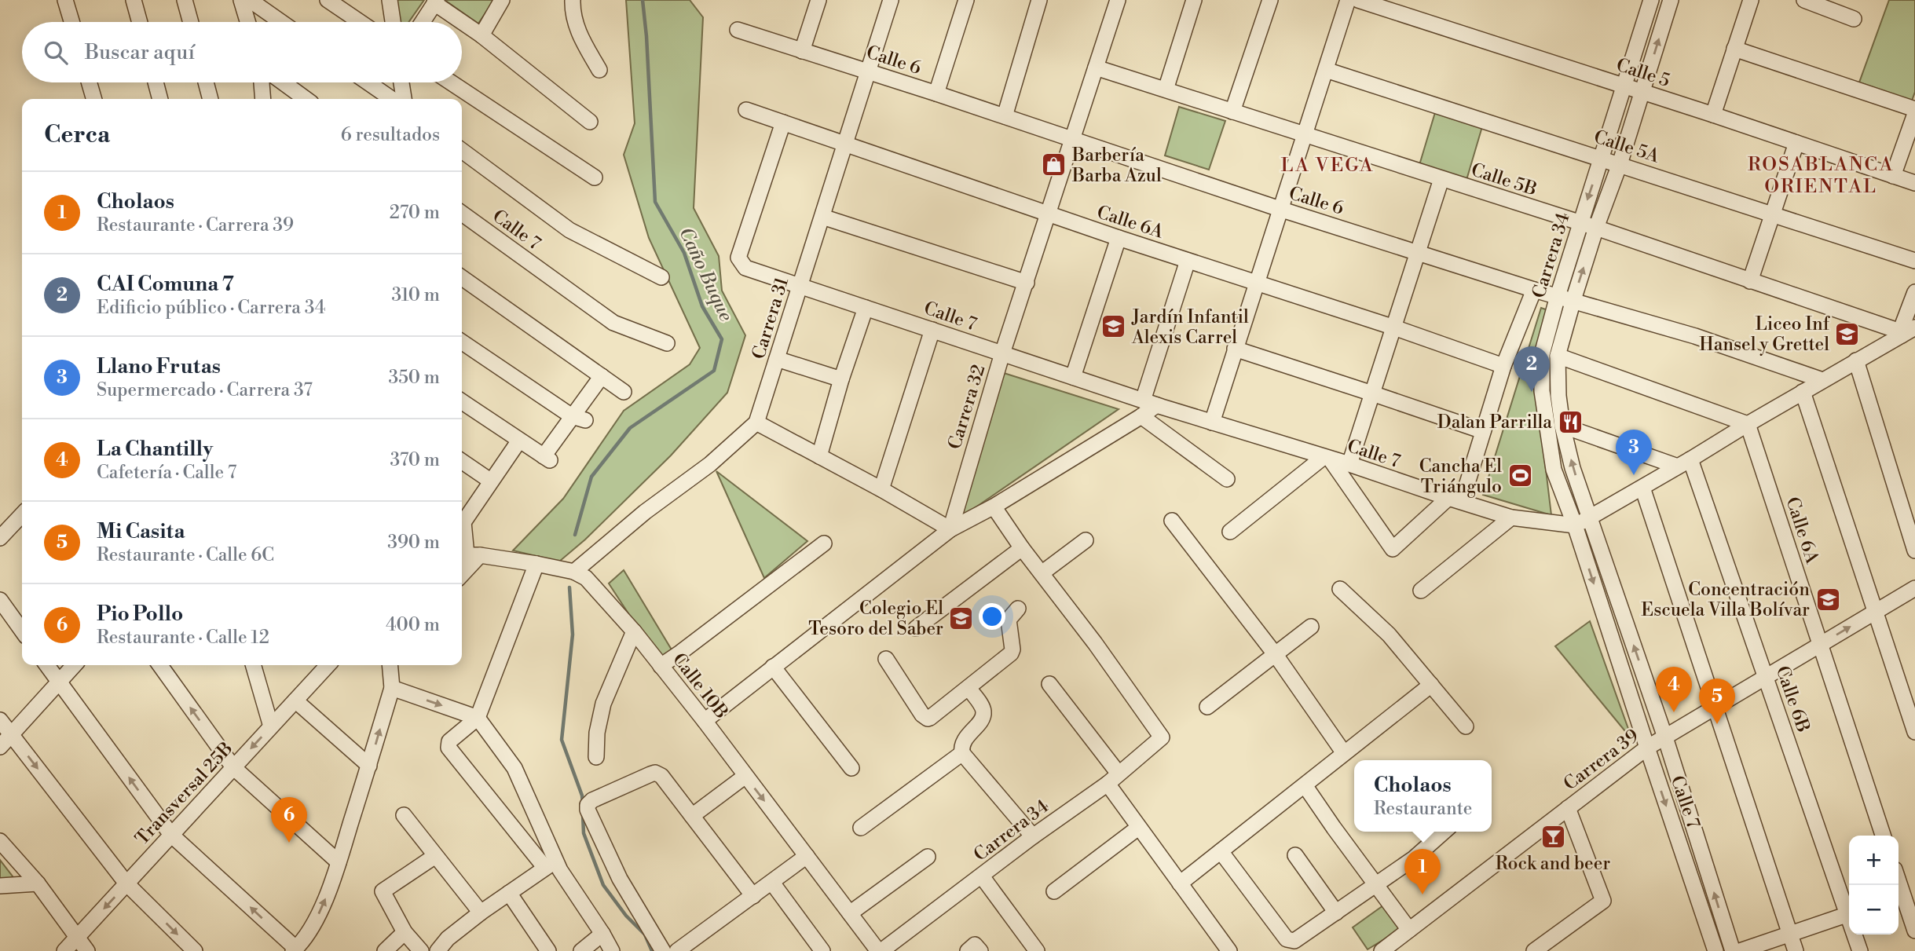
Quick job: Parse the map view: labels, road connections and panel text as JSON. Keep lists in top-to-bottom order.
{
  "streets": {
    "street": [
      "Calle 6",
      "Calle 5",
      "Calle 5A",
      "Calle 5B",
      "Calle 6A",
      "Calle 7",
      "Carrera 34",
      "Carrera 31",
      "Carrera 32",
      "Calle 10B",
      "Calle 6B",
      "Carrera 39",
      "Transversal 25B"
    ]
  },
  "crossings": [
    ["Calle 6", "Carrera 34"],
    ["Calle 6", "Carrera 31"],
    ["Calle 6", "Carrera 32"],
    ["Calle 5", "Carrera 34"],
    ["Calle 5A", "Carrera 34"],
    ["Calle 5B", "Carrera 34"],
    ["Calle 5B", "Carrera 32"],
    ["Calle 6A", "Calle 7"],
    ["Calle 6A", "Carrera 31"],
    ["Calle 6A", "Carrera 32"],
    ["Calle 6A", "Carrera 39"],
    ["Calle 7", "Carrera 34"],
    ["Calle 7", "Carrera 31"],
    ["Calle 7", "Carrera 32"],
    ["Calle 7", "Carrera 39"],
    ["Carrera 34", "Calle 10B"],
    ["Calle 6B", "Carrera 39"]
  ],
  "districts": ["ROSABLANCA ORIENTAL", "LA VEGA"],
  "water": ["Caño Buque"],
  "places": {
    "shop": ["Barbería Barba Azul"],
    "school or university": [
      "Jardín Infantil Alexis Carrel",
      "Liceo Inf Hansel y Grettel",
      "Concentración Escuela Villa Bolívar",
      "Colegio El Tesoro del Saber"
    ],
    "restaurant": ["Dalan Parrilla"],
    "sports": ["Cancha El Triángulo"],
    "bar": ["Rock and beer"]
  },
  "page": {
    "search": "Buscar aquí",
    "heading": ["Cerca", "6 resultados"],
    "list": [
      {
        "mark": "1",
        "name": "Cholaos",
        "note": "Restaurante · Carrera 39",
        "value": "270 m"
      },
      {
        "mark": "2",
        "name": "CAI Comuna 7",
        "note": "Edificio público · Carrera 34",
        "value": "310 m"
      },
      {
        "mark": "3",
        "name": "Llano Frutas",
        "note": "Supermercado · Carrera 37",
        "value": "350 m"
      },
      {
        "mark": "4",
        "name": "La Chantilly",
        "note": "Cafetería · Calle 7",
        "value": "370 m"
      },
      {
        "mark": "5",
        "name": "Mi Casita",
        "note": "Restaurante · Calle 6C",
        "value": "390 m"
      },
      {
        "mark": "6",
        "name": "Pio Pollo",
        "note": "Restaurante · Calle 12",
        "value": "400 m"
      }
    ],
    "pins": [
      "2",
      "3",
      "4",
      "5",
      "6",
      "1"
    ],
    "popup": ["Cholaos", "Restaurante"],
    "map_buttons": ["+", "−"]
  }
}
